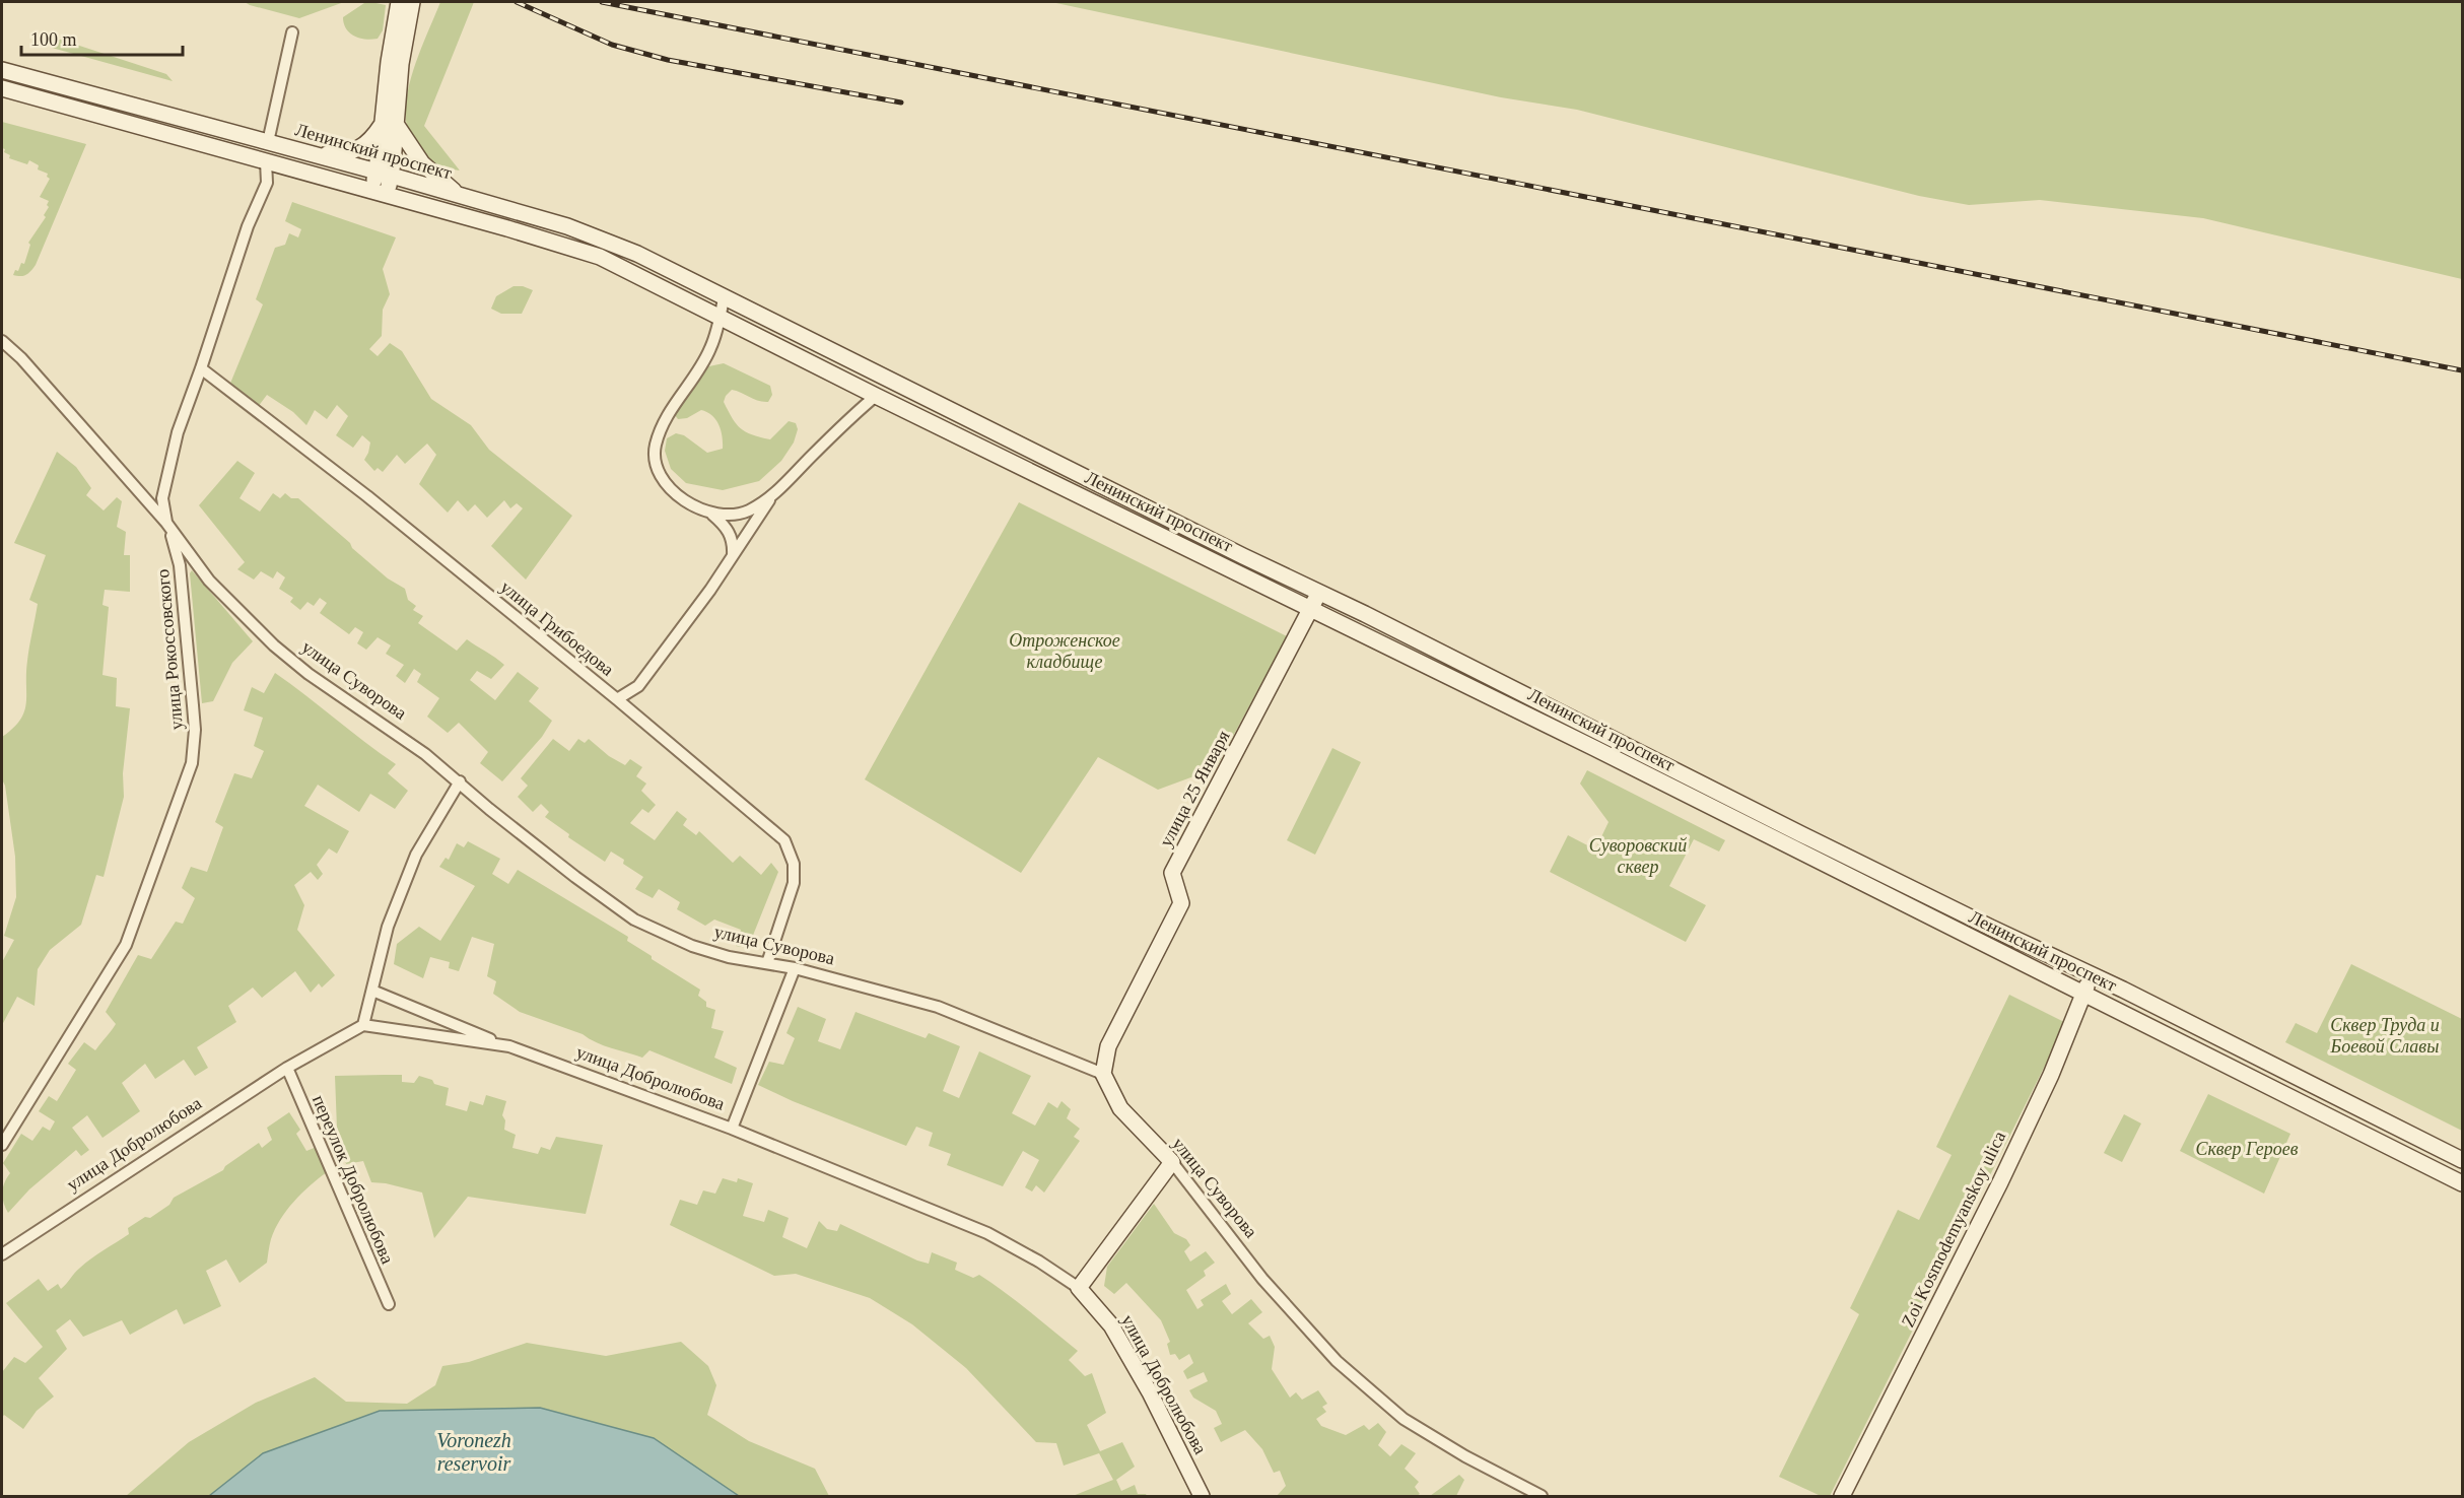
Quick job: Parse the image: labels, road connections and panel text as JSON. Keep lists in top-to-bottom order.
{
  "streets": {
    "main road": [
      "Ленинский проспект",
      "улица Суворова",
      "улица 25 Января",
      "улица Добролюбова",
      "Zoi Kosmodemyanskoy ulica"
    ],
    "street": ["улица Грибоедова", "улица Рокоссовского", "переулок Добролюбова"]
  },
  "crossings": [
    ["Ленинский проспект", "улица Рокоссовского"],
    ["Ленинский проспект", "улица 25 Января"],
    ["Ленинский проспект", "Zoi Kosmodemyanskoy ulica"],
    ["улица Грибоедова", "улица Рокоссовского"],
    ["улица Грибоедова", "улица Суворова"],
    ["улица Рокоссовского", "улица Суворова"],
    ["улица Суворова", "улица 25 Января"],
    ["улица Добролюбова", "переулок Добролюбова"]
  ],
  "water": ["Voronezh reservoir"],
  "parks": [
    "Отроженское кладбище",
    "Суворовский сквер",
    "Сквер Труда и Боевой Славы",
    "Сквер Героев"
  ],
  "scale_bar": "100 m"
}
